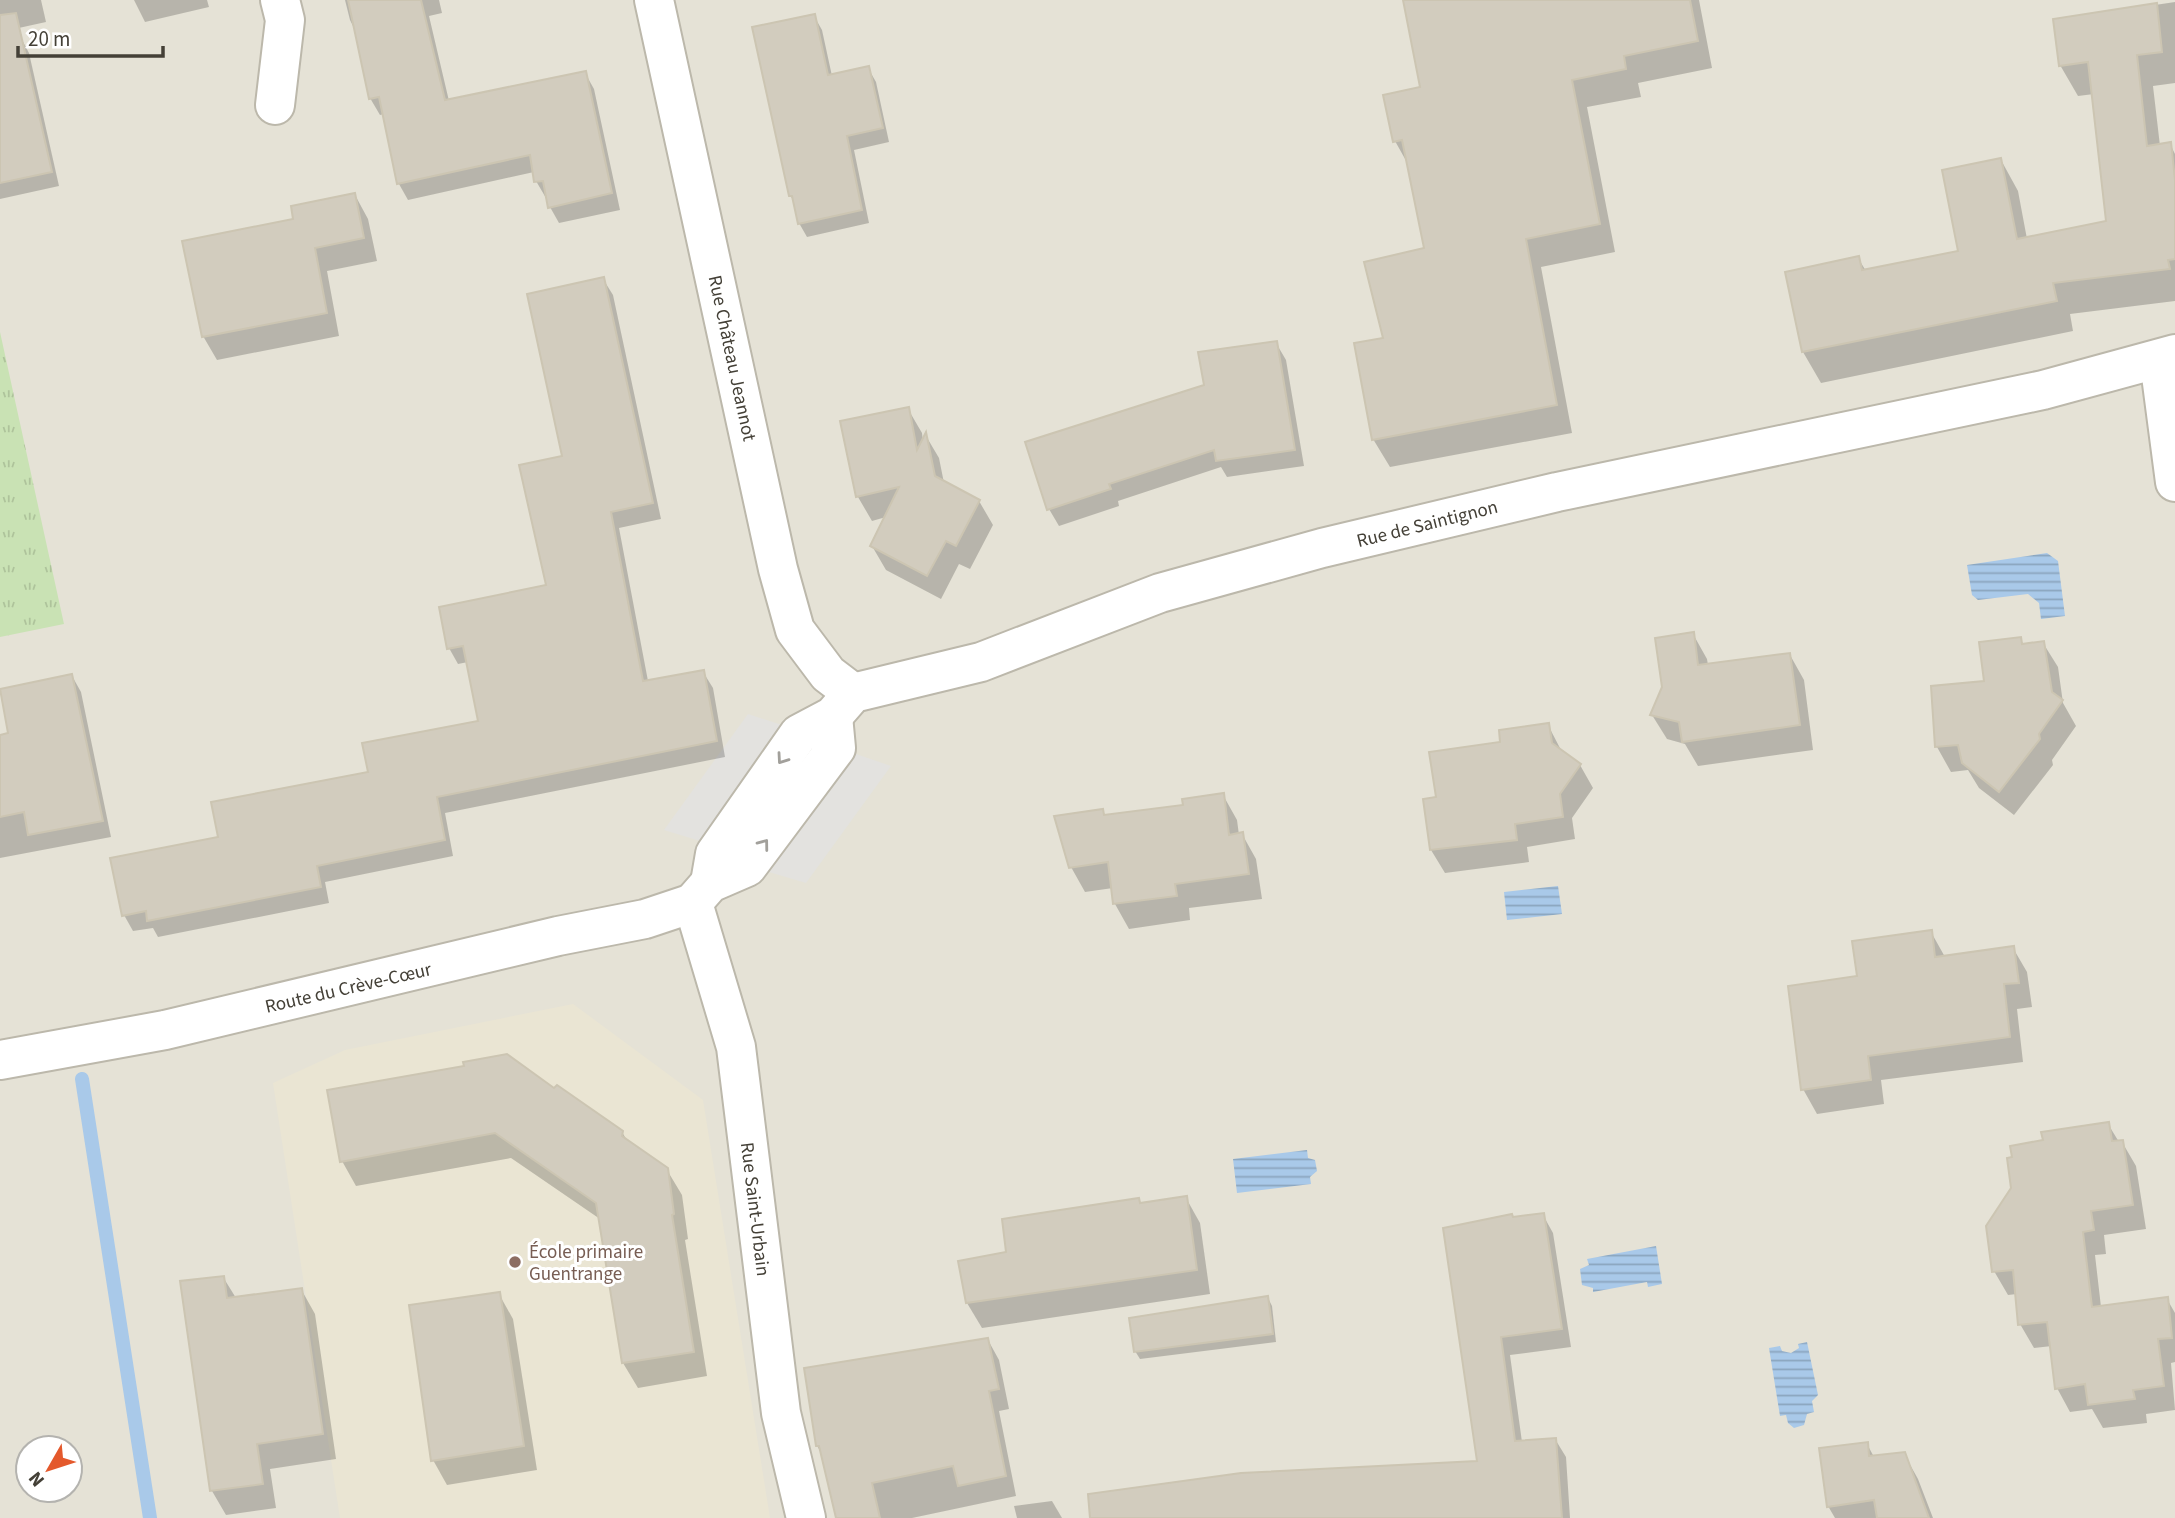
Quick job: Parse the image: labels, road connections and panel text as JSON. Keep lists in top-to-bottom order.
{
  "streets": {
    "street": [
      "Rue Château Jeannot",
      "Rue de Saintignon",
      "Route du Crève-Cœur",
      "Rue Saint-Urbain"
    ]
  },
  "crossings": [
    ["Rue Château Jeannot", "Rue de Saintignon"],
    ["Rue de Saintignon", "Route du Crève-Cœur"],
    ["Rue de Saintignon", "Rue Saint-Urbain"],
    ["Route du Crève-Cœur", "Rue Saint-Urbain"]
  ],
  "places": ["École primaire Guentrange"],
  "scale_bar": "20 m",
  "north": "bottom left"
}
